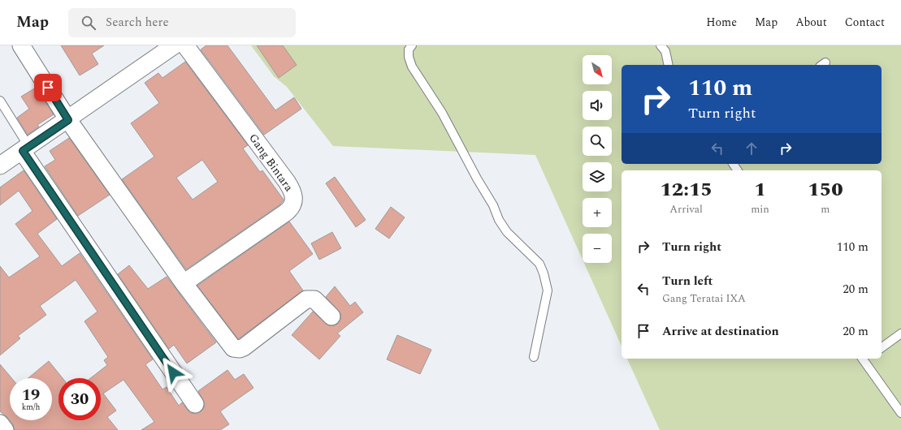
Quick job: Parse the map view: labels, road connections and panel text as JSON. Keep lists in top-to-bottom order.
{
  "streets": {
    "street": ["Gang Bintara"]
  },
  "north": "bottom right",
  "page": {
    "header": "Map",
    "search": "Search here",
    "nav": [
      "Home",
      "Map",
      "About",
      "Contact"
    ],
    "map_buttons": ["+", "−"],
    "turn": ["110 m", "Turn right"],
    "eta": [
      "12:15",
      "Arrival",
      "1",
      "min",
      "150",
      "m"
    ],
    "list": [
      {
        "name": "Turn right",
        "value": "110 m"
      },
      {
        "name": "Turn left",
        "note": "Gang Teratai IXA",
        "value": "20 m"
      },
      {
        "name": "Arrive at destination",
        "value": "20 m"
      }
    ],
    "speed": "19 km/h",
    "limit": "30"
  }
}
